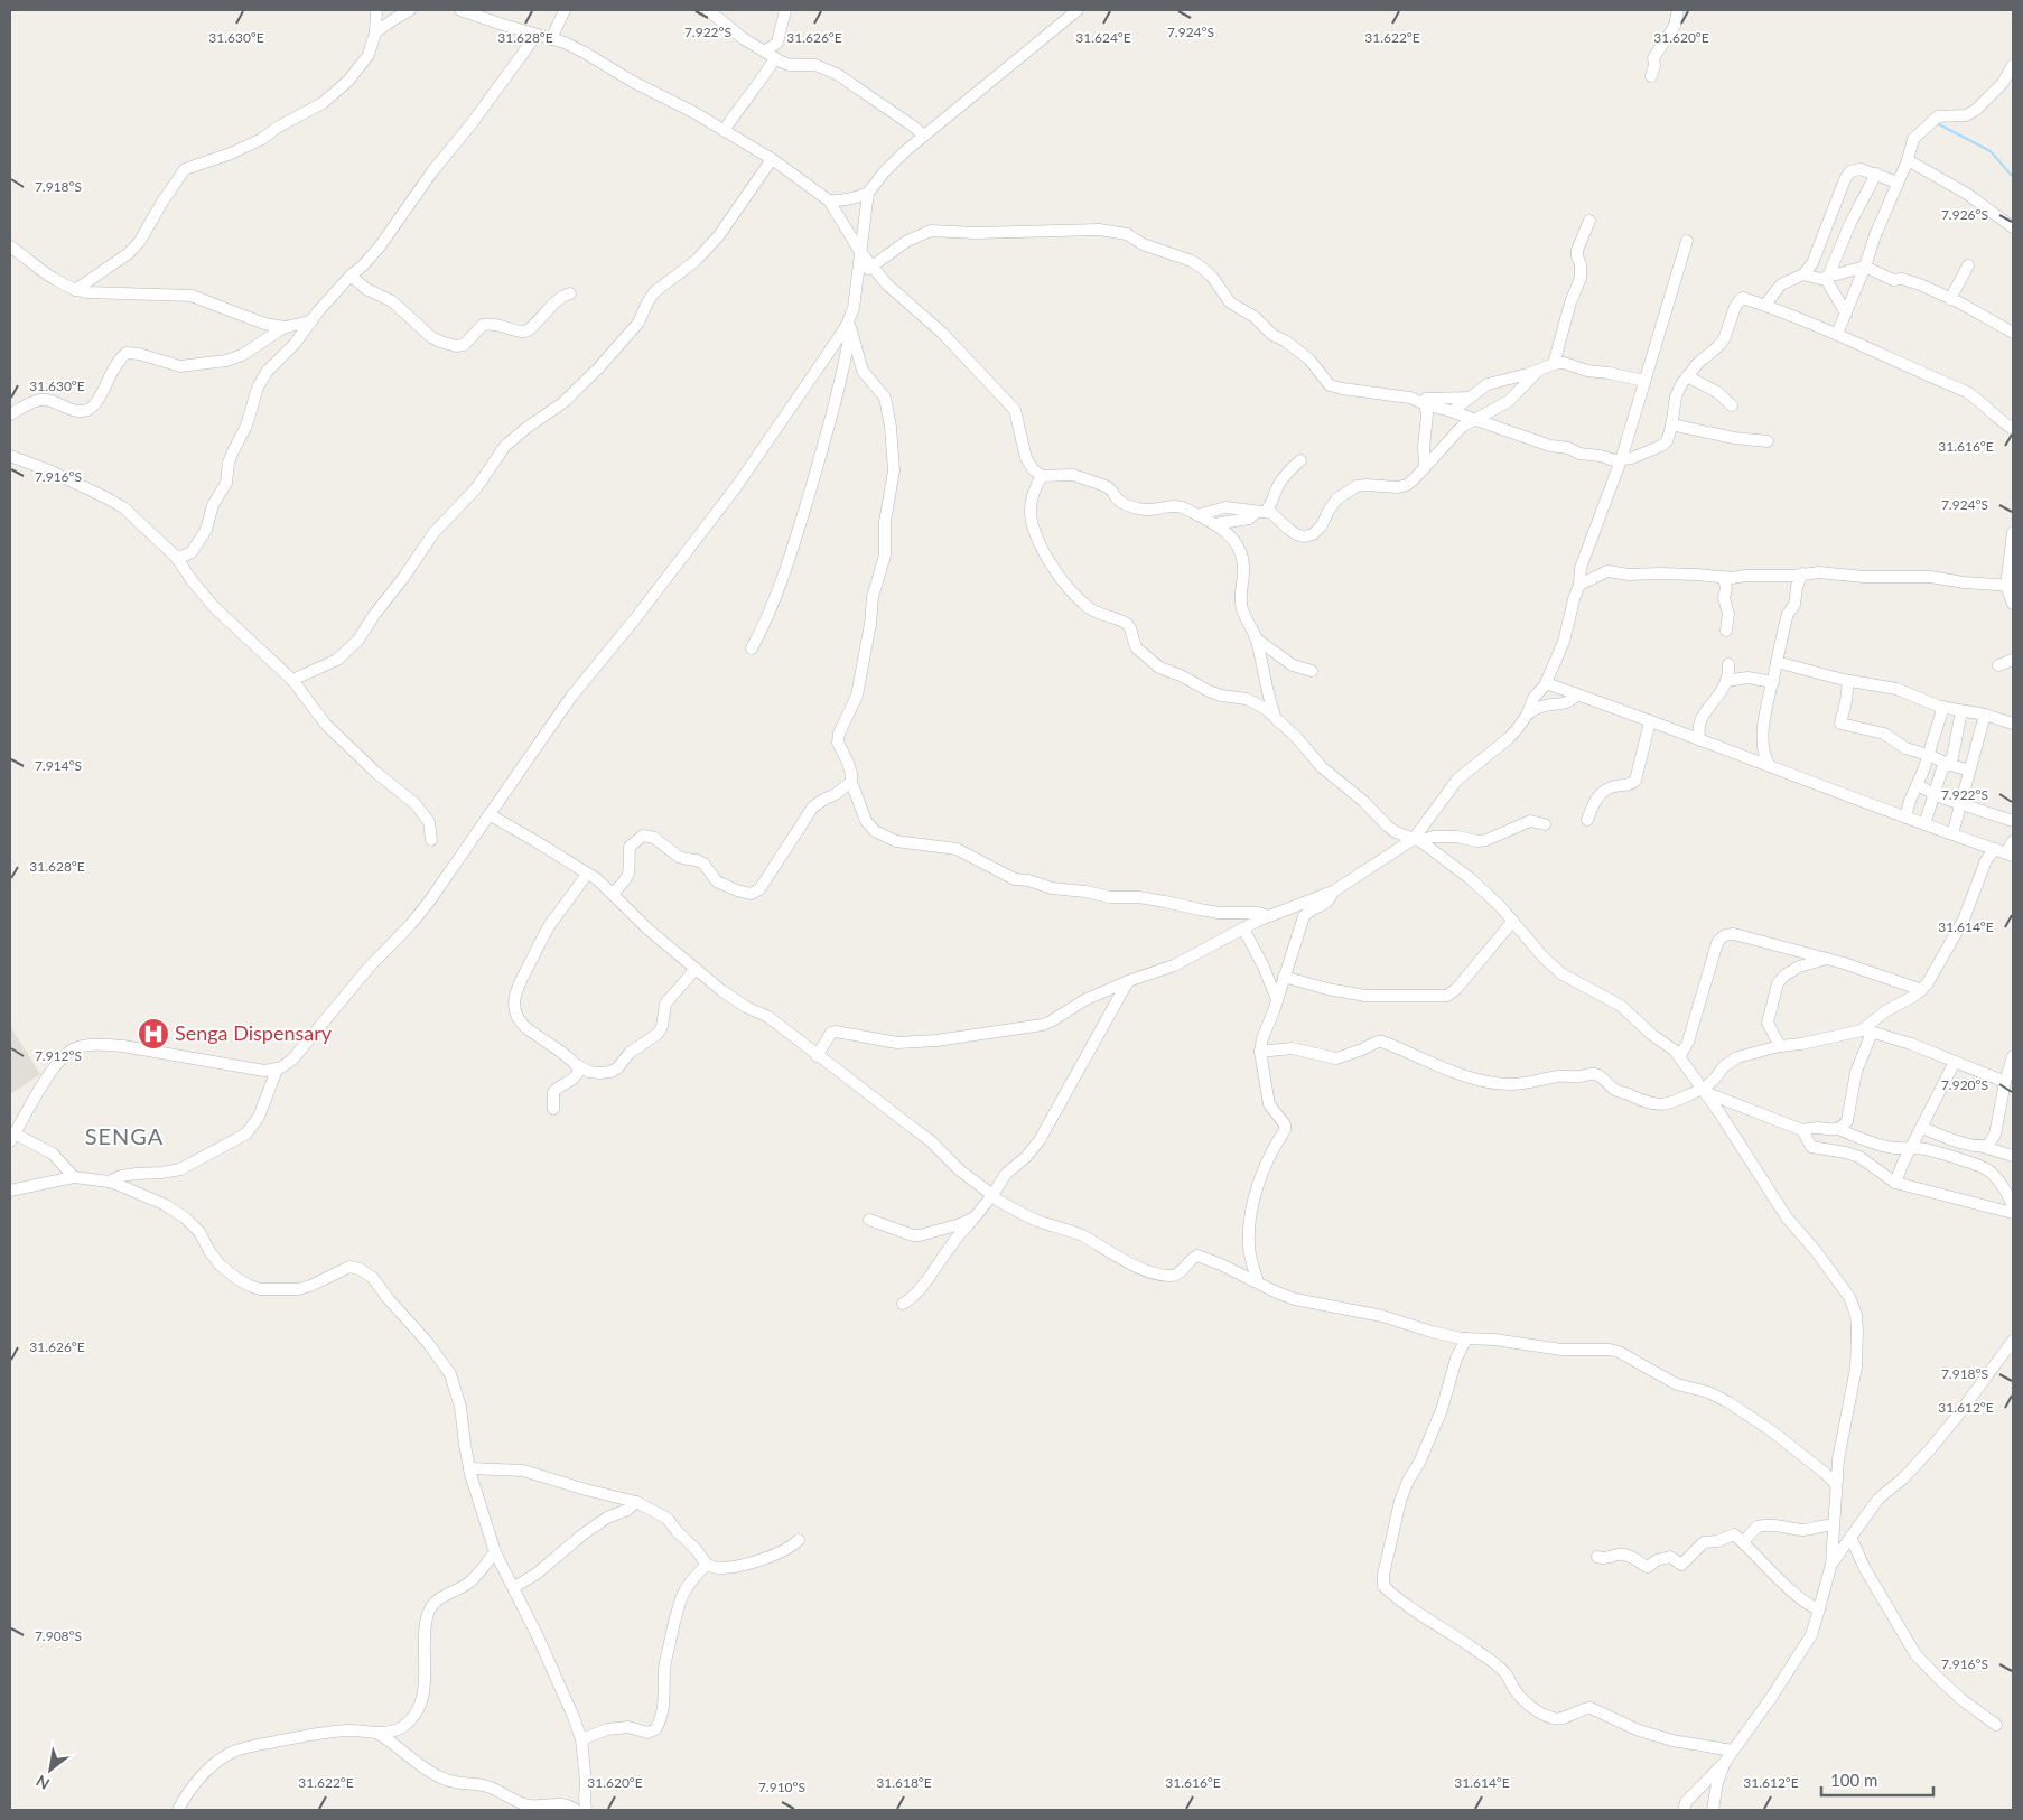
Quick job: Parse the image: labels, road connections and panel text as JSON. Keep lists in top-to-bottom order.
{
  "districts": ["SENGA"],
  "places": {
    "hospital": ["Senga Dispensary"]
  },
  "scale_bar": "100 m",
  "north": "bottom left",
  "coordinates": [
    "7.922°S",
    "7.924°S",
    "31.630°E",
    "31.628°E",
    "31.626°E",
    "31.624°E",
    "31.622°E",
    "31.620°E",
    "7.918°S",
    "7.926°S",
    "31.616°E",
    "7.916°S",
    "7.914°S",
    "31.614°E",
    "7.912°S",
    "7.920°S",
    "31.612°E",
    "7.908°S",
    "31.618°E",
    "7.910°S"
  ]
}
